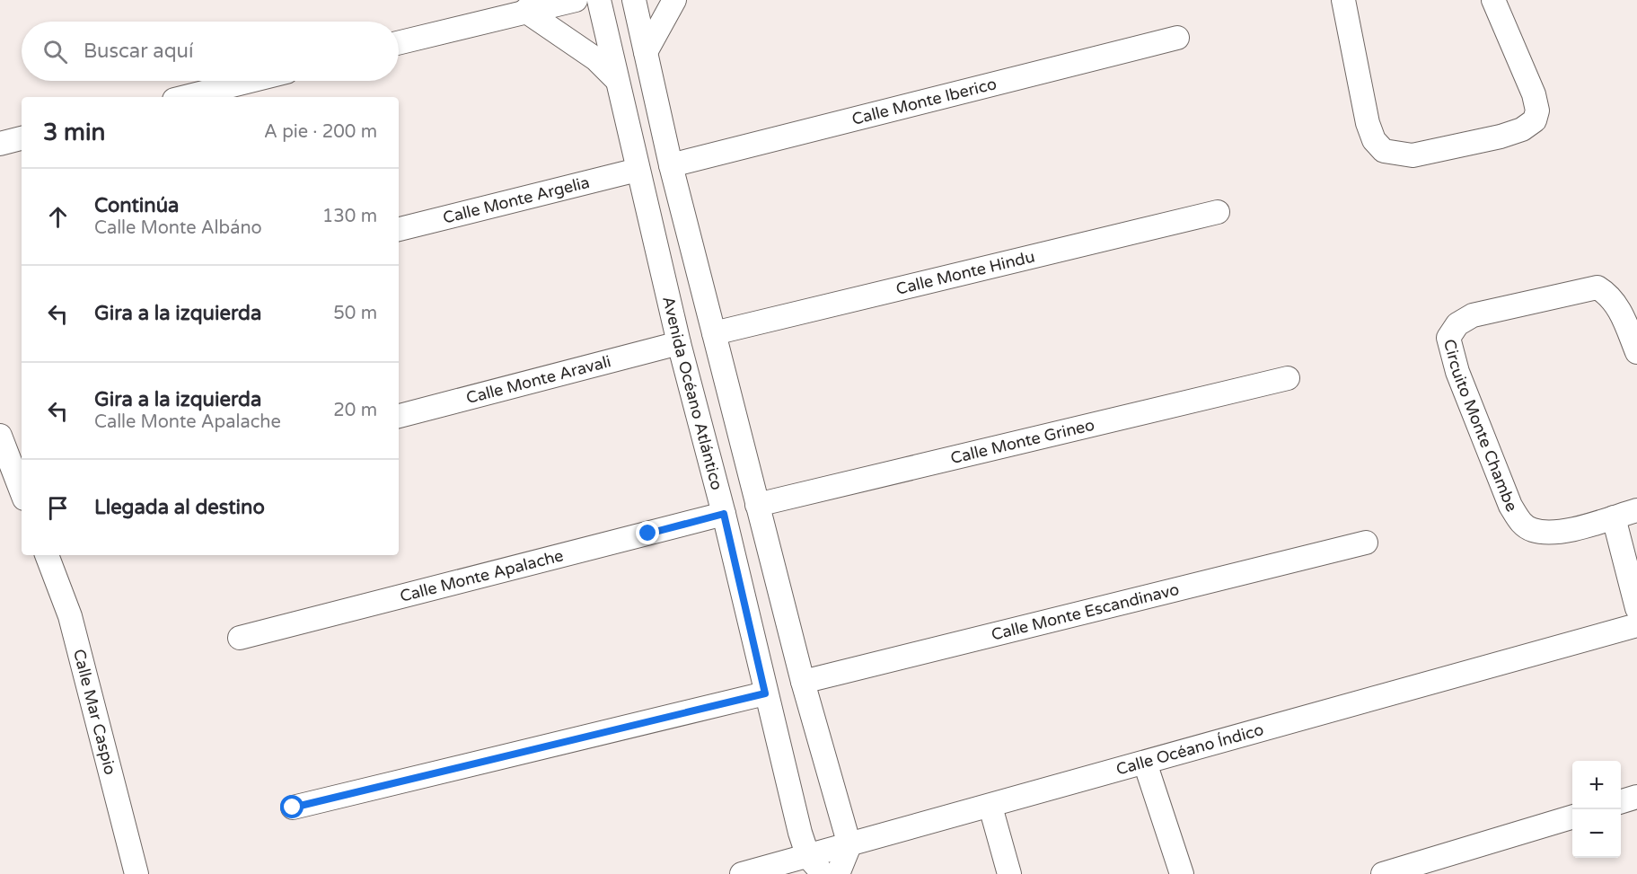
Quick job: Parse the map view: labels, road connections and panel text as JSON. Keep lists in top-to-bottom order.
{
  "streets": {
    "street": [
      "Calle Monte Iberico",
      "Calle Monte Argelia",
      "Calle Monte Hindu",
      "Calle Monte Aravali",
      "Avenida Océano Atlántico",
      "Circuito Monte Chambe",
      "Calle Monte Grineo",
      "Calle Monte Apalache",
      "Calle Monte Escandinavo",
      "Calle Mar Caspio",
      "Calle Océano Índico"
    ]
  },
  "crossings": [
    ["Calle Monte Argelia", "Avenida Océano Atlántico"],
    ["Calle Monte Aravali", "Avenida Océano Atlántico"],
    ["Avenida Océano Atlántico", "Calle Monte Apalache"],
    ["Avenida Océano Atlántico", "Calle Océano Índico"]
  ],
  "page": {
    "search": "Buscar aquí",
    "heading": ["3 min", "A pie · 200 m"],
    "list": [
      ["Continúa", "Calle Monte Albáno", "130 m"],
      ["Gira a la izquierda", "50 m"],
      ["Gira a la izquierda", "Calle Monte Apalache", "20 m"],
      "Llegada al destino"
    ],
    "map_buttons": ["+", "−"]
  }
}
